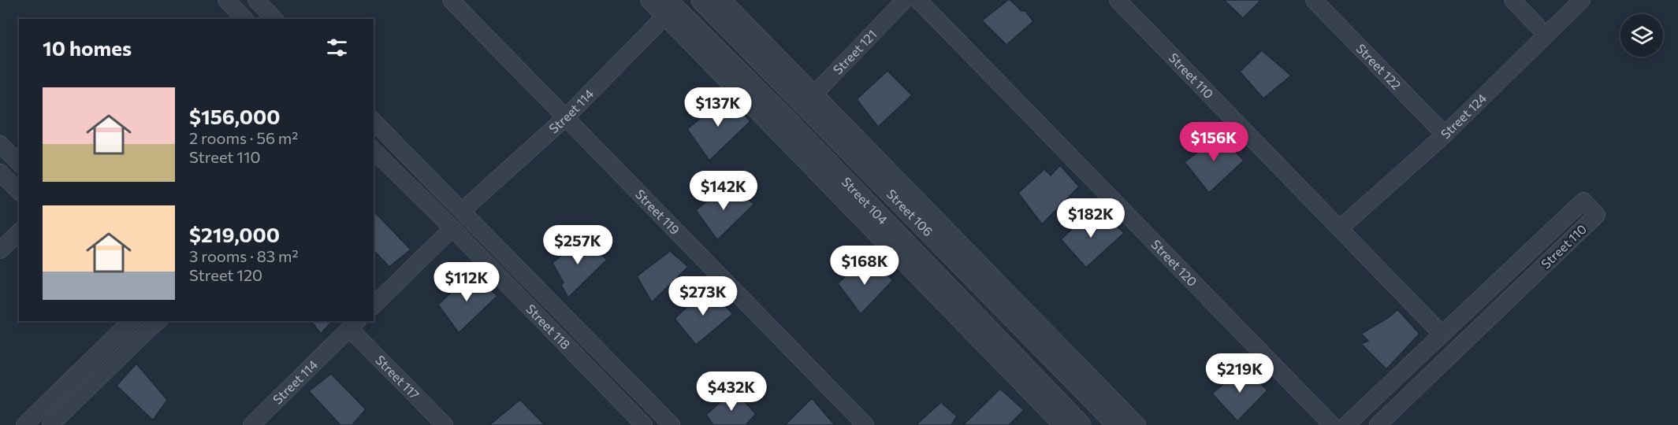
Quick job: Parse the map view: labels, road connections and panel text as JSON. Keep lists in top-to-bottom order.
{
  "streets": {
    "street": [
      "Street 121",
      "Street 122",
      "Street 110",
      "Street 114",
      "Street 124",
      "Street 104",
      "Street 119",
      "Street 106",
      "Street 120",
      "Street 118",
      "Street 117"
    ]
  },
  "crossings": [
    ["Street 121", "Street 106"],
    ["Street 122", "Street 124"],
    ["Street 110", "Street 124"],
    ["Street 114", "Street 104"],
    ["Street 114", "Street 119"],
    ["Street 114", "Street 117"]
  ],
  "page": {
    "heading": "10 homes",
    "list": [
      {
        "name": "$156,000",
        "note": "2 rooms · 56 m² · Street 110"
      },
      {
        "name": "$219,000",
        "note": "3 rooms · 83 m² · Street 120"
      }
    ],
    "price": [
      "$137K",
      "$156K",
      "$142K",
      "$182K",
      "$257K",
      "$168K",
      "$112K",
      "$273K",
      "$219K",
      "$432K"
    ]
  }
}
